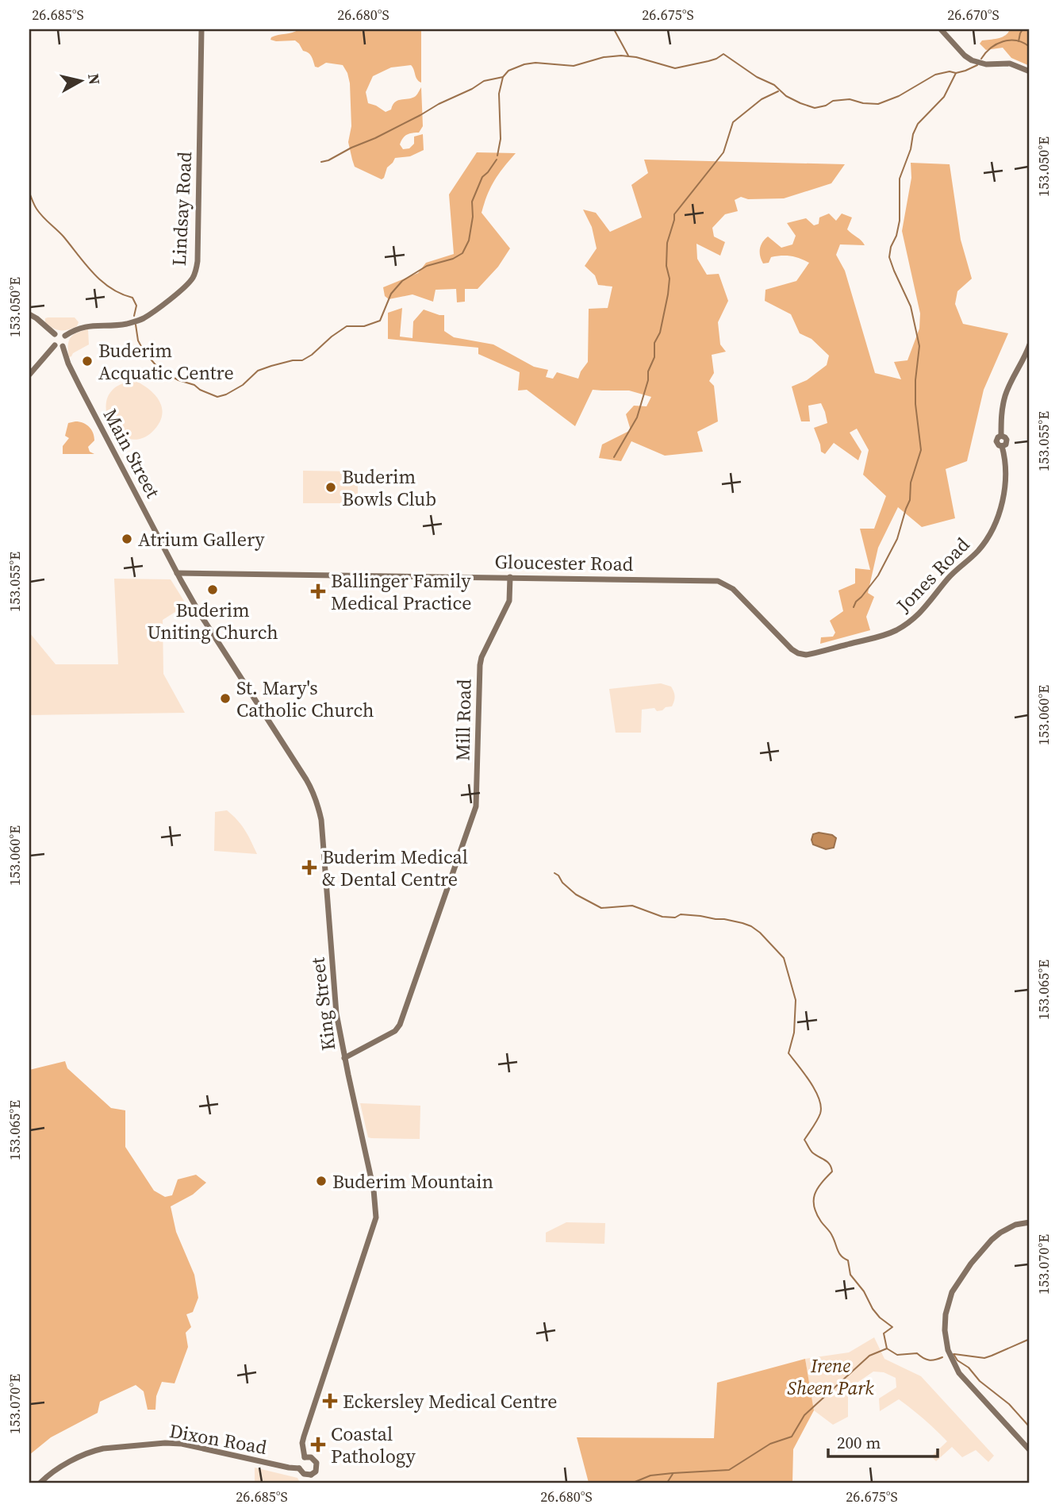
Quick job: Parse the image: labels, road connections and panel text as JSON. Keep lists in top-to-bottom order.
{
  "streets": {
    "main road": [
      "Lindsay Road",
      "Main Street",
      "Gloucester Road",
      "Jones Road",
      "Mill Road",
      "King Street",
      "Dixon Road"
    ]
  },
  "crossings": [
    ["Lindsay Road", "Main Street"],
    ["Main Street", "Gloucester Road"],
    ["Main Street", "King Street"],
    ["Gloucester Road", "Jones Road"],
    ["Gloucester Road", "Mill Road"],
    ["Gloucester Road", "King Street"],
    ["Mill Road", "King Street"],
    ["King Street", "Dixon Road"]
  ],
  "parks": ["Irene Sheen Park"],
  "places": {
    "other": [
      "Buderim Acquatic Centre",
      "Buderim Bowls Club",
      "Atrium Gallery",
      "Buderim Uniting Church",
      "St. Mary's Catholic Church",
      "Buderim Mountain"
    ],
    "health": [
      "Ballinger Family Medical Practice",
      "Buderim Medical & Dental Centre",
      "Eckersley Medical Centre",
      "Coastal Pathology"
    ]
  },
  "scale_bar": "200 m",
  "north": "right",
  "coordinates": [
    "26.685°S",
    "26.680°S",
    "26.675°S",
    "26.670°S",
    "153.050°E",
    "153.055°E",
    "153.060°E",
    "153.065°E",
    "153.070°E"
  ]
}
